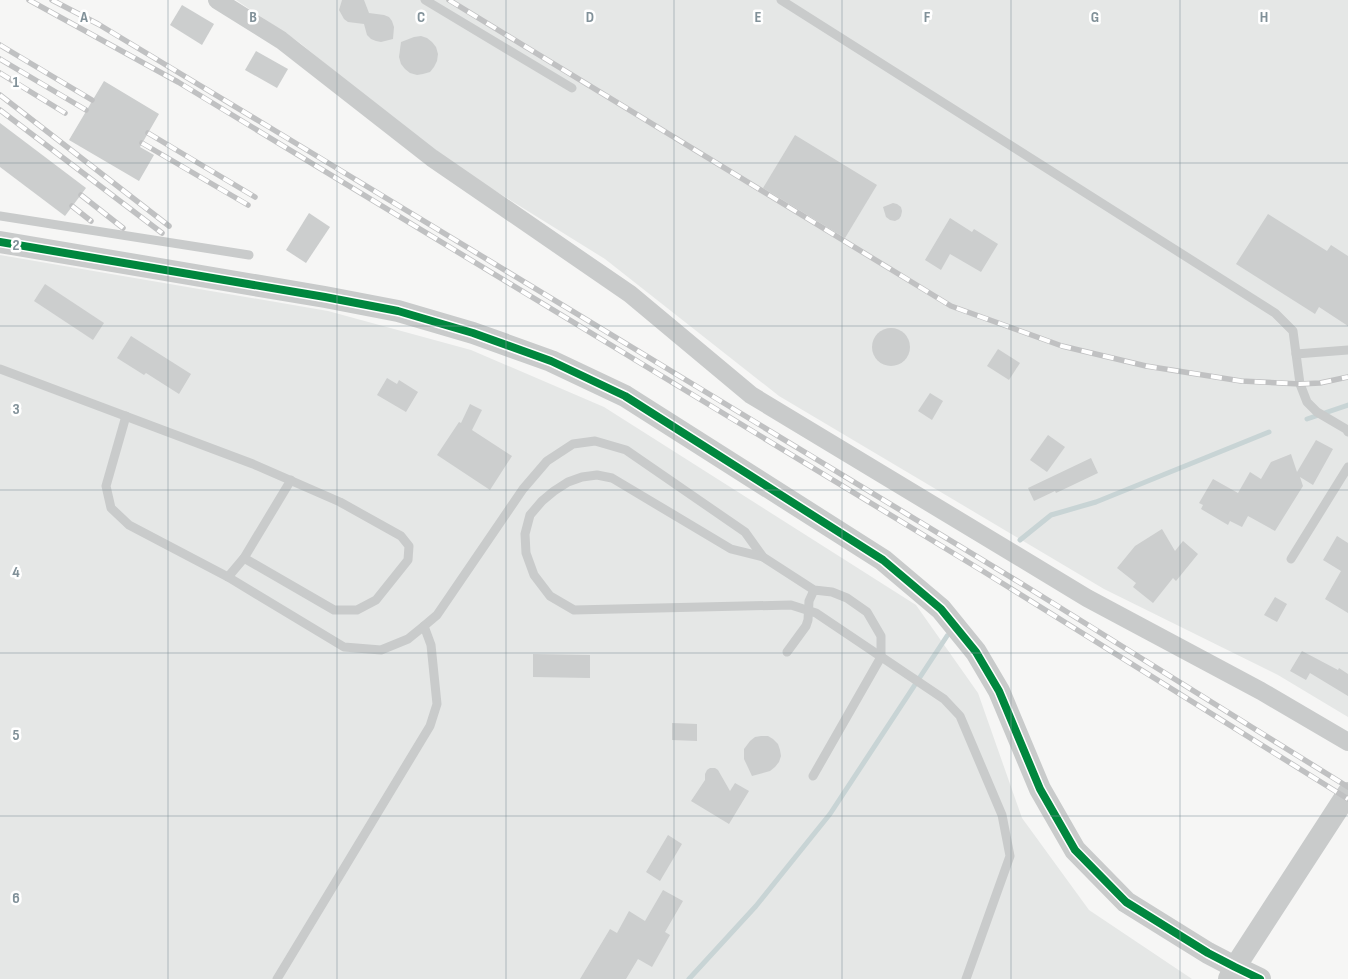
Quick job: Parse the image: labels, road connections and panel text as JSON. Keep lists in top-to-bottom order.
{
  "grid": {
    "columns": [
      "A",
      "B",
      "C",
      "D",
      "E",
      "F",
      "G",
      "H"
    ],
    "rows": [
      "1",
      "2",
      "3",
      "4",
      "5",
      "6"
    ]
  }
}
